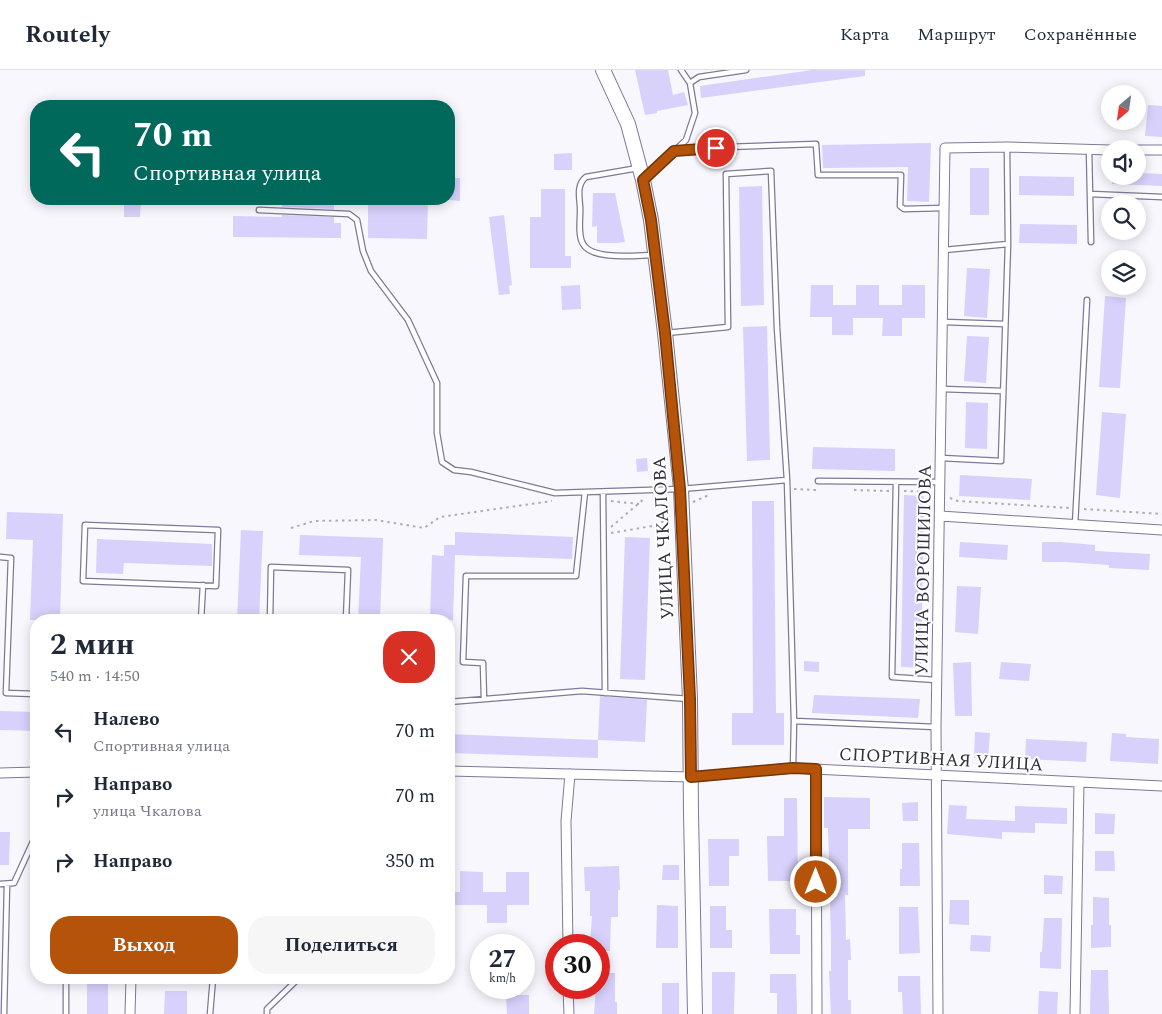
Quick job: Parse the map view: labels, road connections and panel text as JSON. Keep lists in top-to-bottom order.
{
  "streets": {
    "street": ["УЛИЦА ЧКАЛОВА", "УЛИЦА ВОРОШИЛОВА", "СПОРТИВНАЯ УЛИЦА"]
  },
  "crossings": [
    ["УЛИЦА ЧКАЛОВА", "СПОРТИВНАЯ УЛИЦА"],
    ["УЛИЦА ВОРОШИЛОВА", "СПОРТИВНАЯ УЛИЦА"]
  ],
  "north": "bottom left",
  "page": {
    "header": "Routely",
    "nav": ["Карта", "Маршрут", "Сохранённые"],
    "turn": ["70 m", "Спортивная улица"],
    "heading": ["2 мин", "540 m · 14:50"],
    "list": [
      {
        "name": "Налево",
        "note": "Спортивная улица",
        "value": "70 m"
      },
      {
        "name": "Направо",
        "note": "улица Чкалова",
        "value": "70 m"
      },
      {
        "name": "Направо",
        "value": "350 m"
      }
    ],
    "buttons": ["Выход", "Поделиться"],
    "speed": "27 km/h",
    "limit": "30"
  }
}
